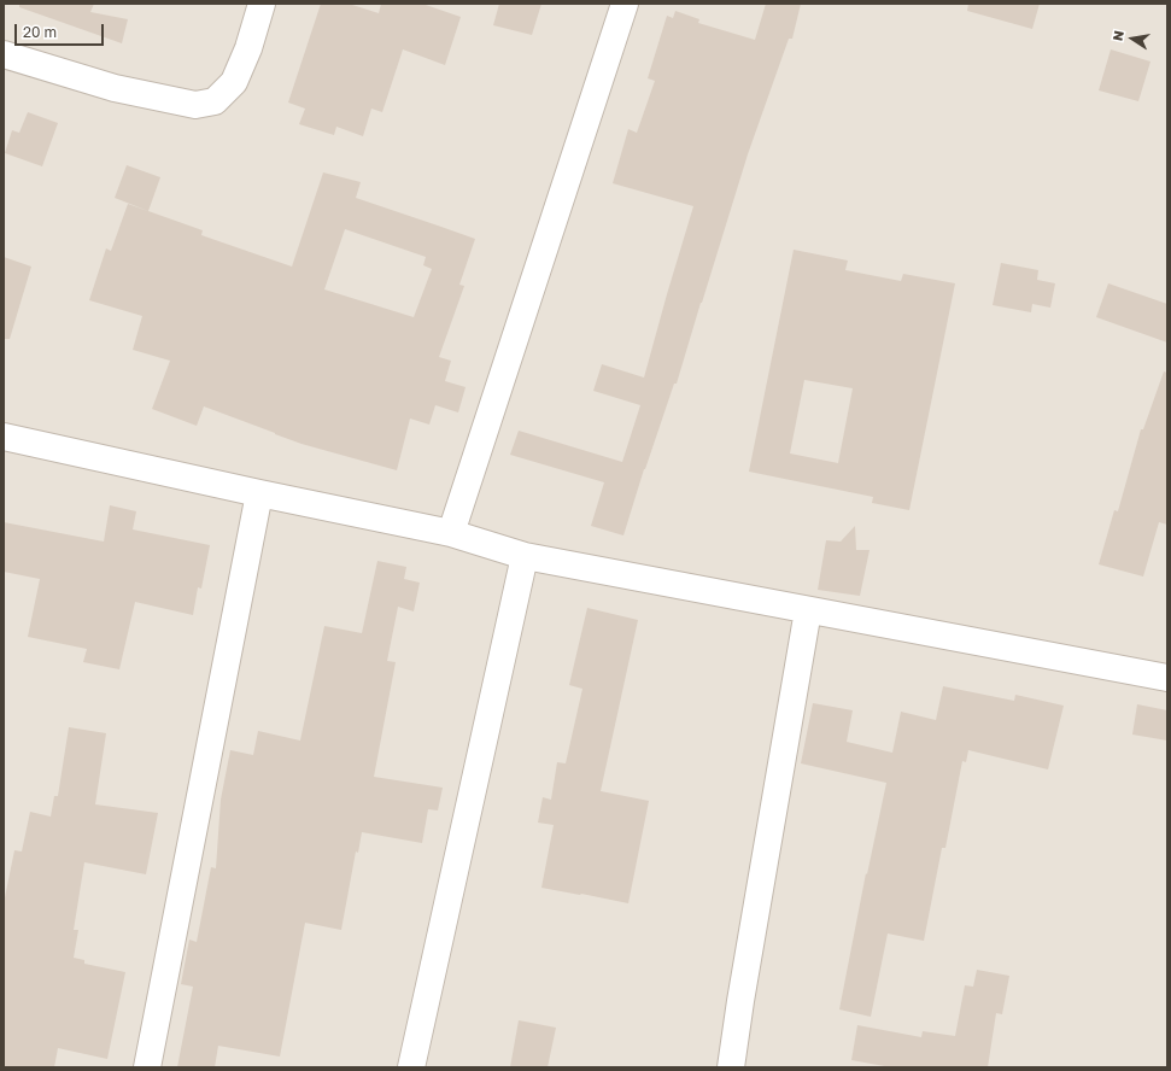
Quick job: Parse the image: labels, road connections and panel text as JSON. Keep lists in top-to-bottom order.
{
  "scale_bar": "20 m",
  "north": "left"
}
